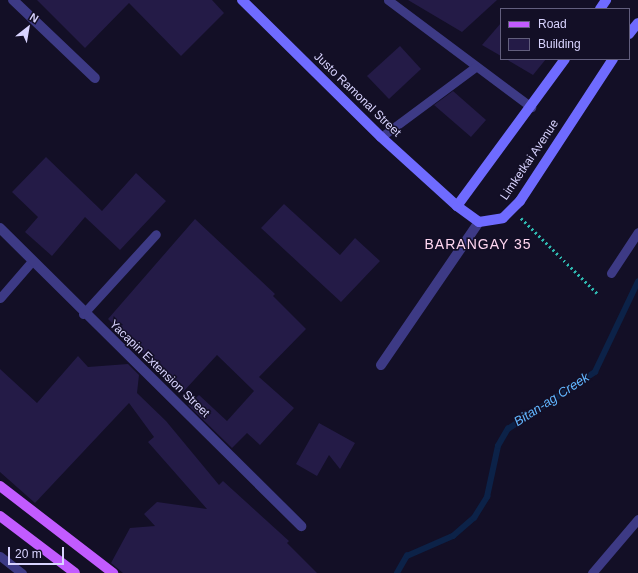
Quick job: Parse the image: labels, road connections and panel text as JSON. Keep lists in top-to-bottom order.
{
  "streets": {
    "street": ["Justo Ramonal Street", "Limketkai Avenue", "Yacapin Extension Street"]
  },
  "districts": ["BARANGAY 35"],
  "water": ["Bitan-ag Creek"],
  "legend": ["Road", "Building"],
  "scale_bar": "20 m",
  "north": "top right"
}
